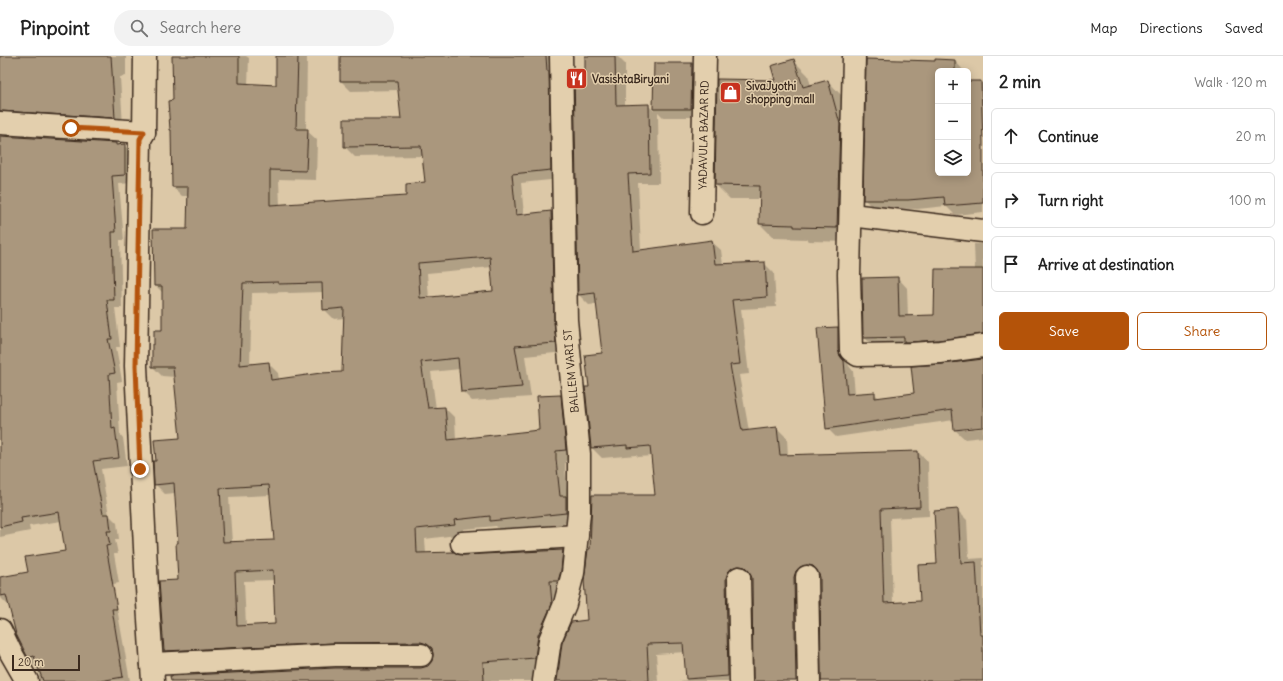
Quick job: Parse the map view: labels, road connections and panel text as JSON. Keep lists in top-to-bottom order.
{
  "streets": {
    "street": ["YADAVULA BAZAR RD", "BALLEM VARI ST"]
  },
  "places": {
    "restaurant": ["VasishtaBiryani"],
    "shop": ["SivaJyothi shopping mall"]
  },
  "scale_bar": "20 m",
  "page": {
    "header": "Pinpoint",
    "search": "Search here",
    "nav": ["Map", "Directions", "Saved"],
    "heading": ["2 min", "Walk · 120 m"],
    "map_buttons": ["+", "−"],
    "list": [
      ["Continue", "20 m"],
      ["Turn right", "100 m"],
      "Arrive at destination"
    ],
    "buttons": ["Save", "Share"],
    "scale": "20 m"
  }
}
